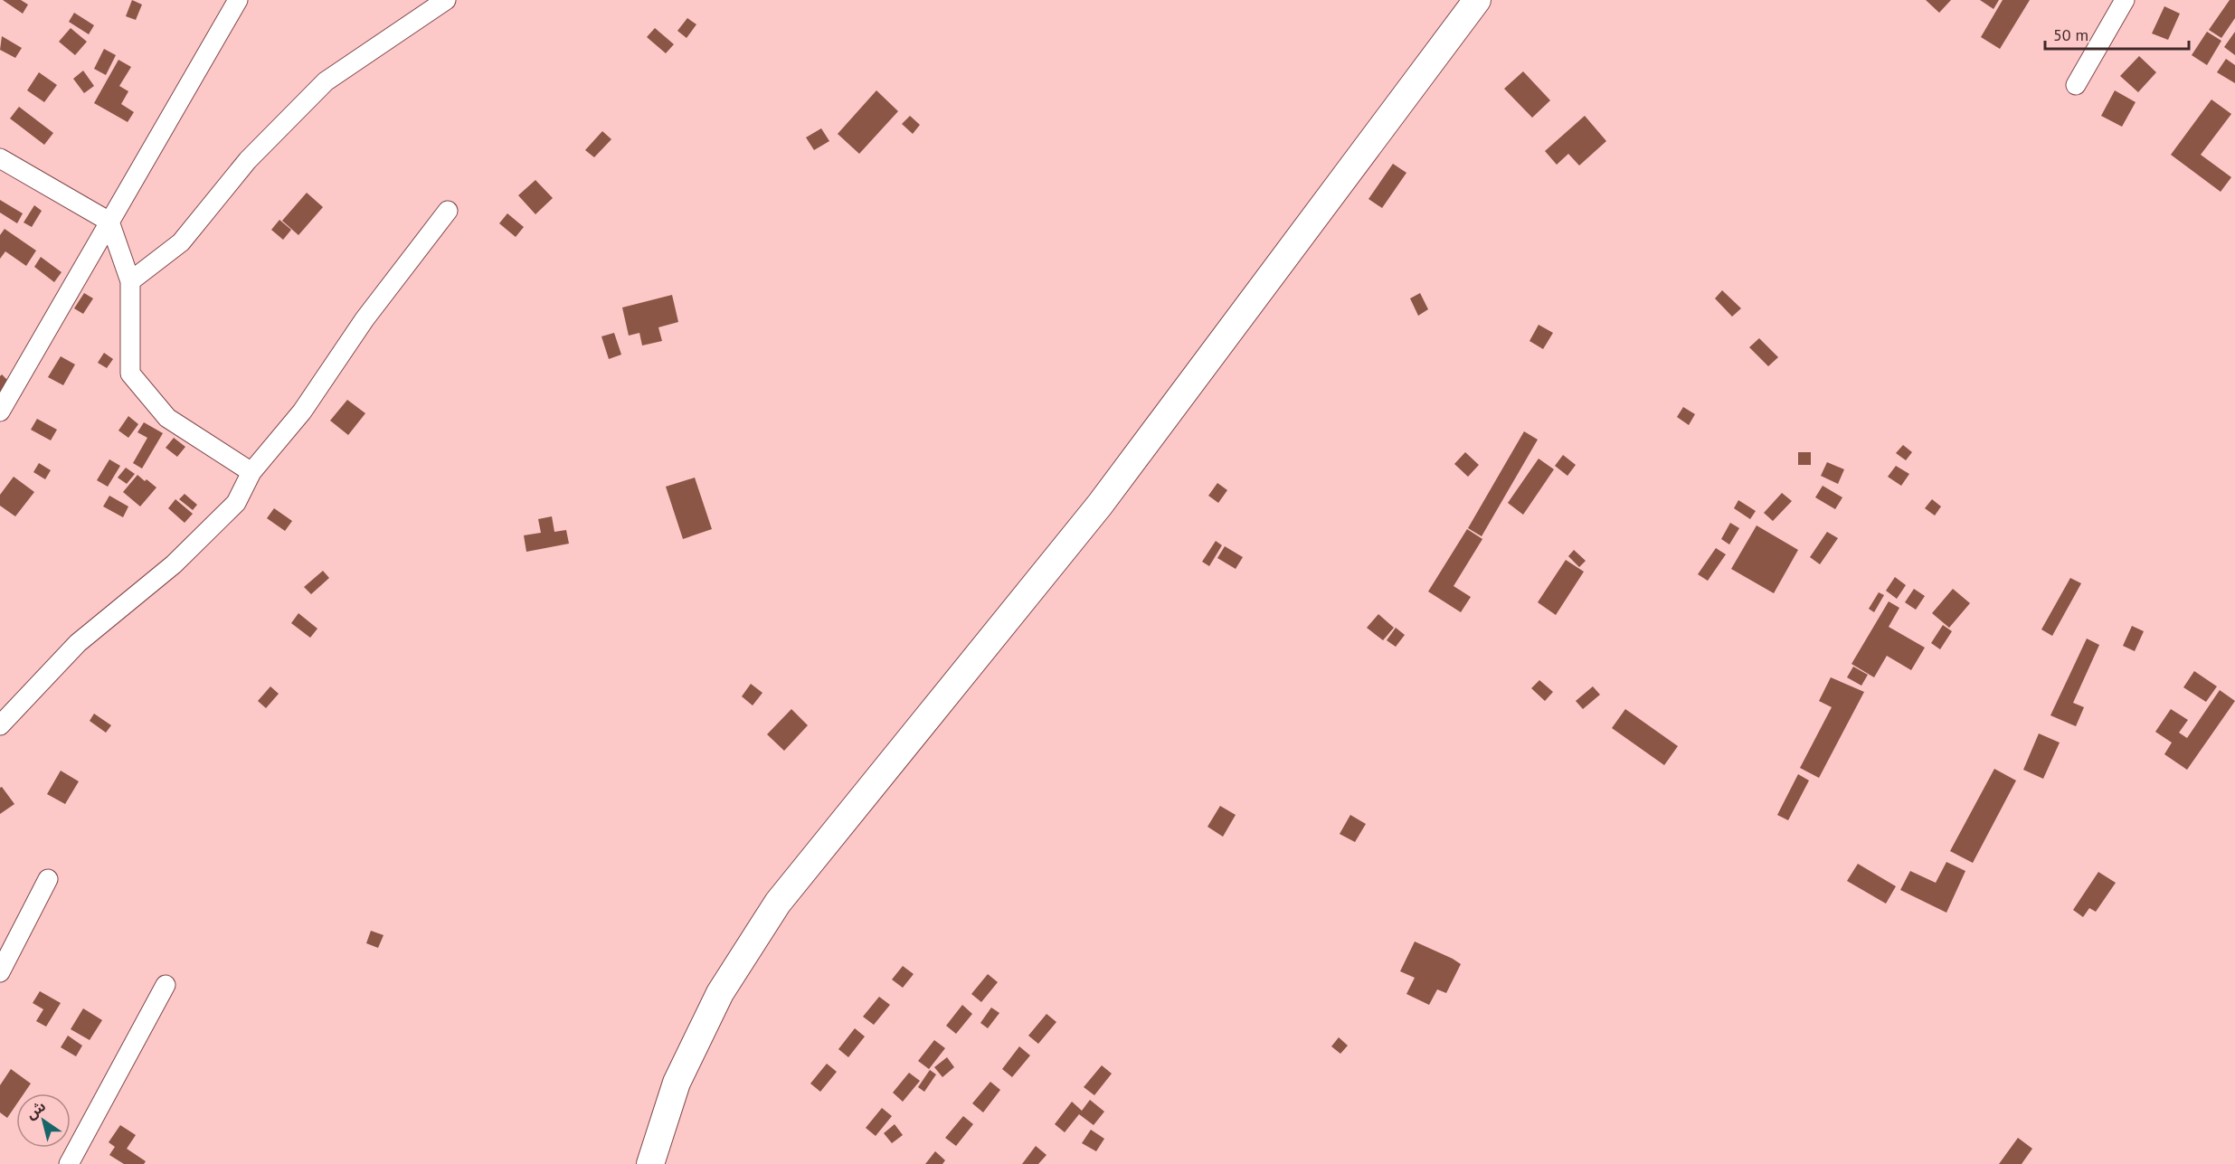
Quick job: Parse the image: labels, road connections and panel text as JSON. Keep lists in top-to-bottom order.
{
  "scale_bar": "50 m",
  "north": "top left"
}
